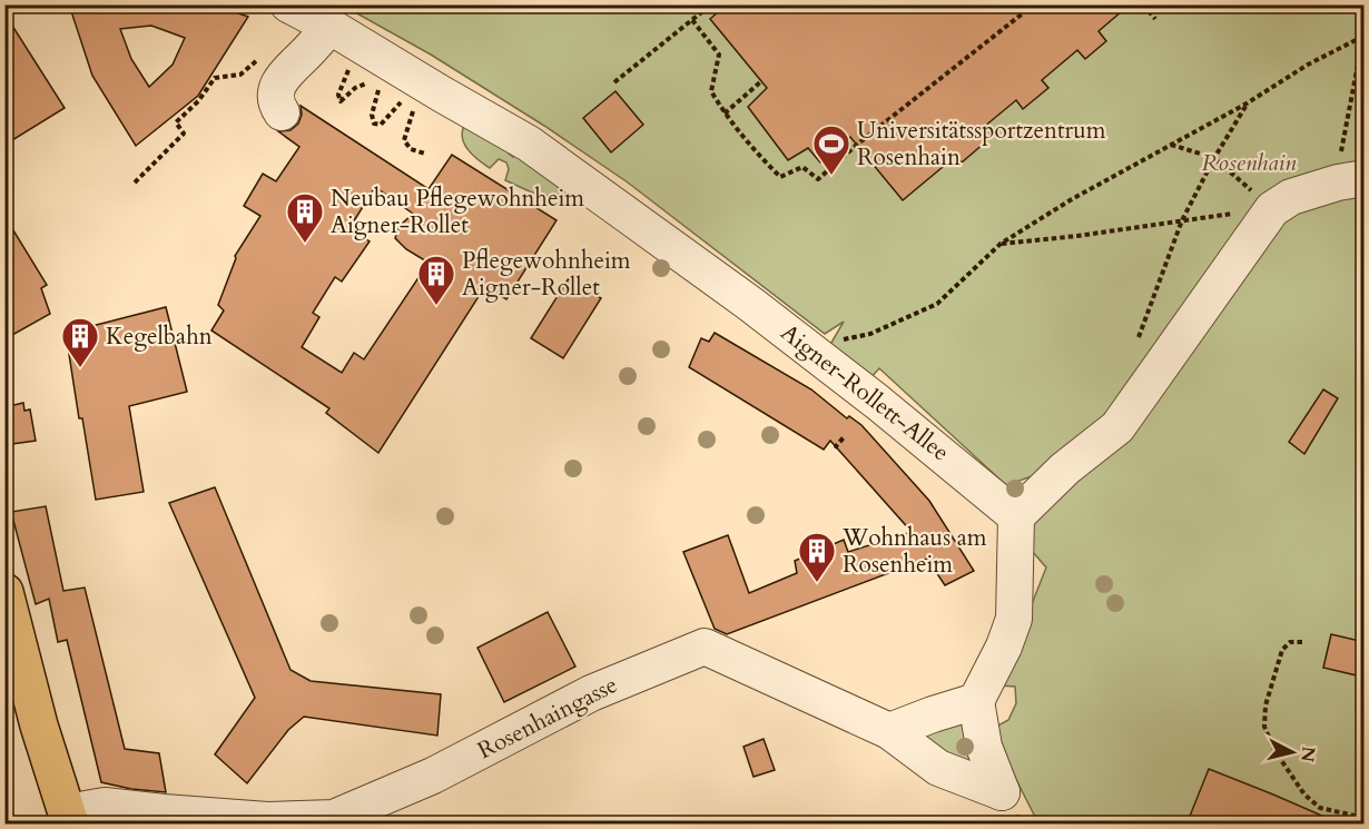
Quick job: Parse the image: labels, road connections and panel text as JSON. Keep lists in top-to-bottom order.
{
  "streets": {
    "street": ["Aigner-Rollett-Allee", "Rosenhaingasse"]
  },
  "parks": ["Rosenhain"],
  "places": {
    "sports": ["Universitätssportzentrum Rosenhain"],
    "building": [
      "Neubau Pflegewohnheim Aigner-Rollet",
      "Pflegewohnheim Aigner-Rollet",
      "Kegelbahn",
      "Wohnhaus am Rosenheim"
    ]
  },
  "north": "right"
}
